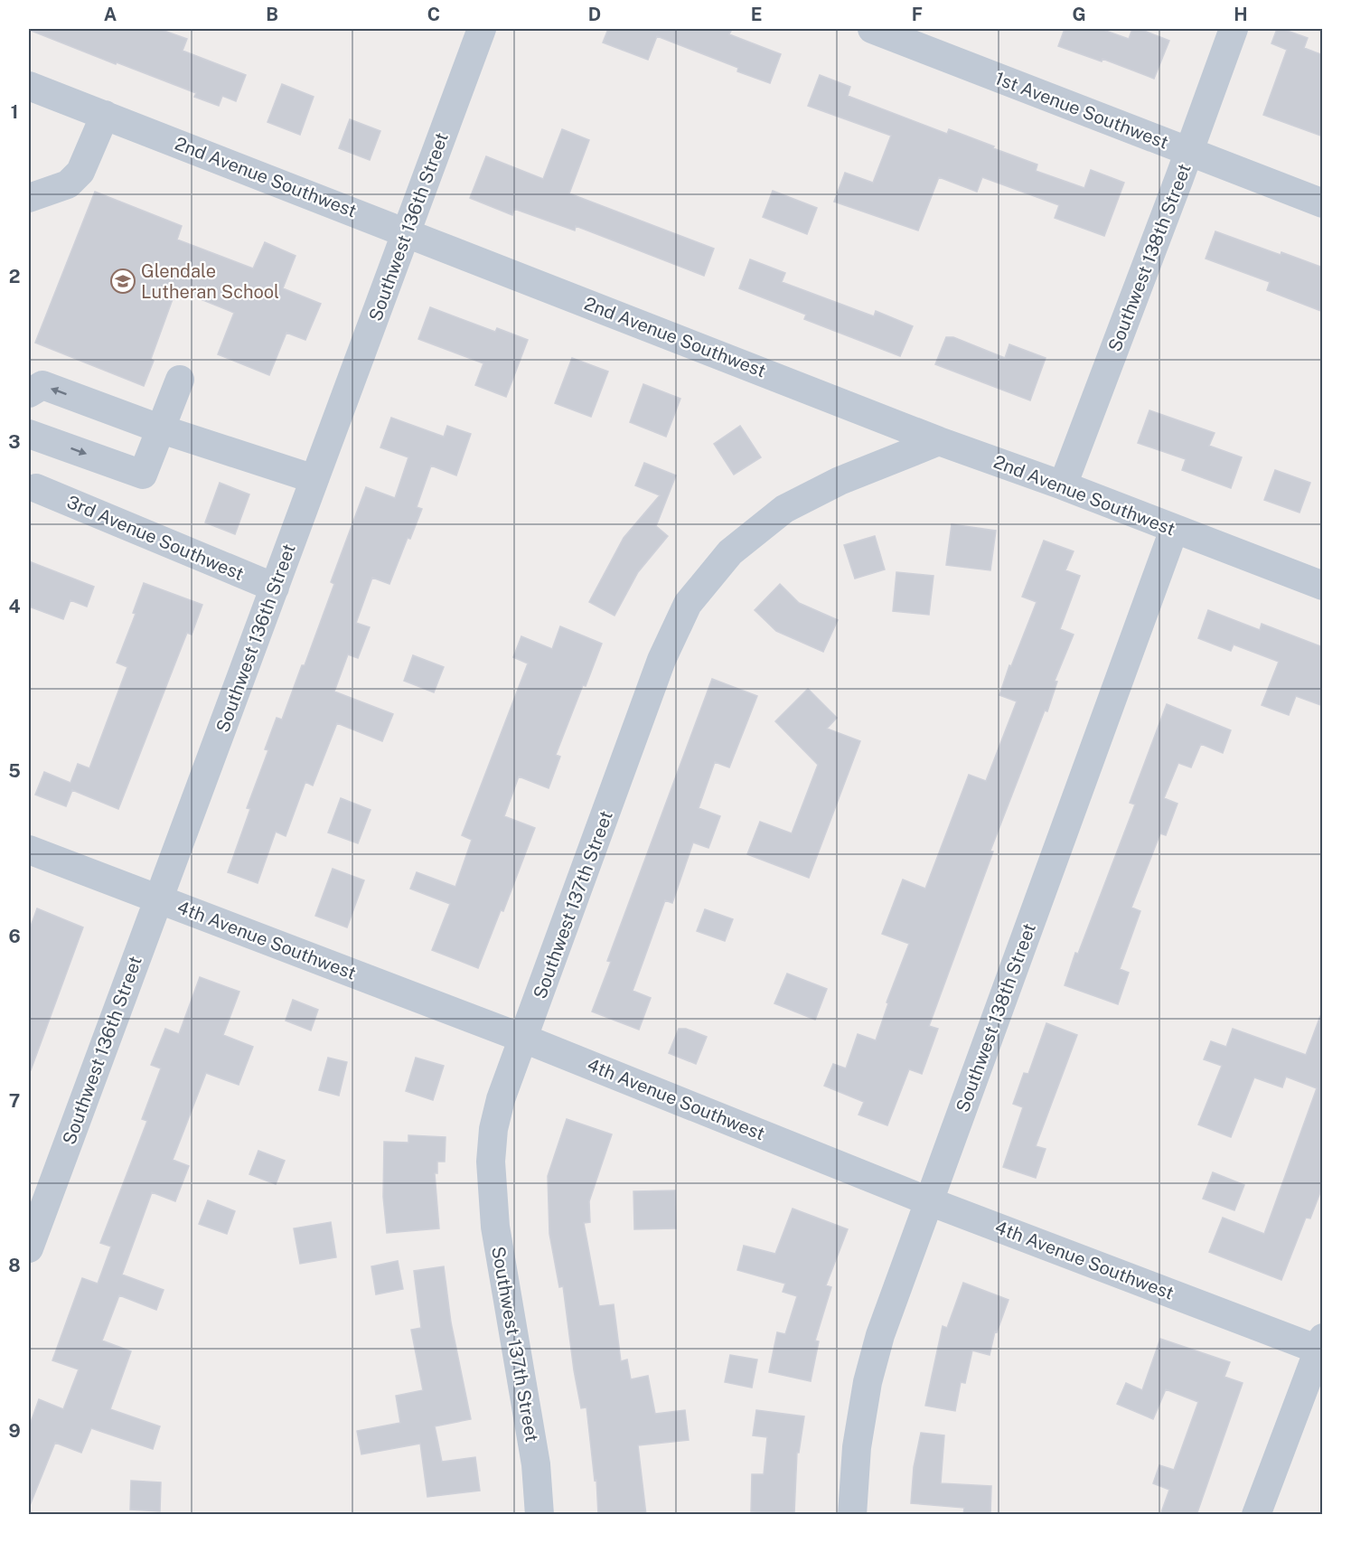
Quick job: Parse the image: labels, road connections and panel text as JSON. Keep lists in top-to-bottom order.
{
  "streets": {
    "street": [
      "1st Avenue Southwest",
      "2nd Avenue Southwest",
      "Southwest 136th Street",
      "Southwest 138th Street",
      "3rd Avenue Southwest",
      "Southwest 137th Street",
      "4th Avenue Southwest"
    ]
  },
  "crossings": [
    ["1st Avenue Southwest", "Southwest 138th Street"],
    ["2nd Avenue Southwest", "Southwest 136th Street"],
    ["2nd Avenue Southwest", "Southwest 138th Street"],
    ["2nd Avenue Southwest", "Southwest 137th Street"],
    ["Southwest 136th Street", "3rd Avenue Southwest"],
    ["Southwest 136th Street", "4th Avenue Southwest"],
    ["Southwest 138th Street", "4th Avenue Southwest"],
    ["Southwest 137th Street", "4th Avenue Southwest"]
  ],
  "places": {
    "school or university": ["Glendale Lutheran School"]
  },
  "grid": {
    "columns": [
      "A",
      "B",
      "C",
      "D",
      "E",
      "F",
      "G",
      "H"
    ],
    "rows": [
      "1",
      "2",
      "3",
      "4",
      "5",
      "6",
      "7",
      "8",
      "9"
    ]
  }
}
